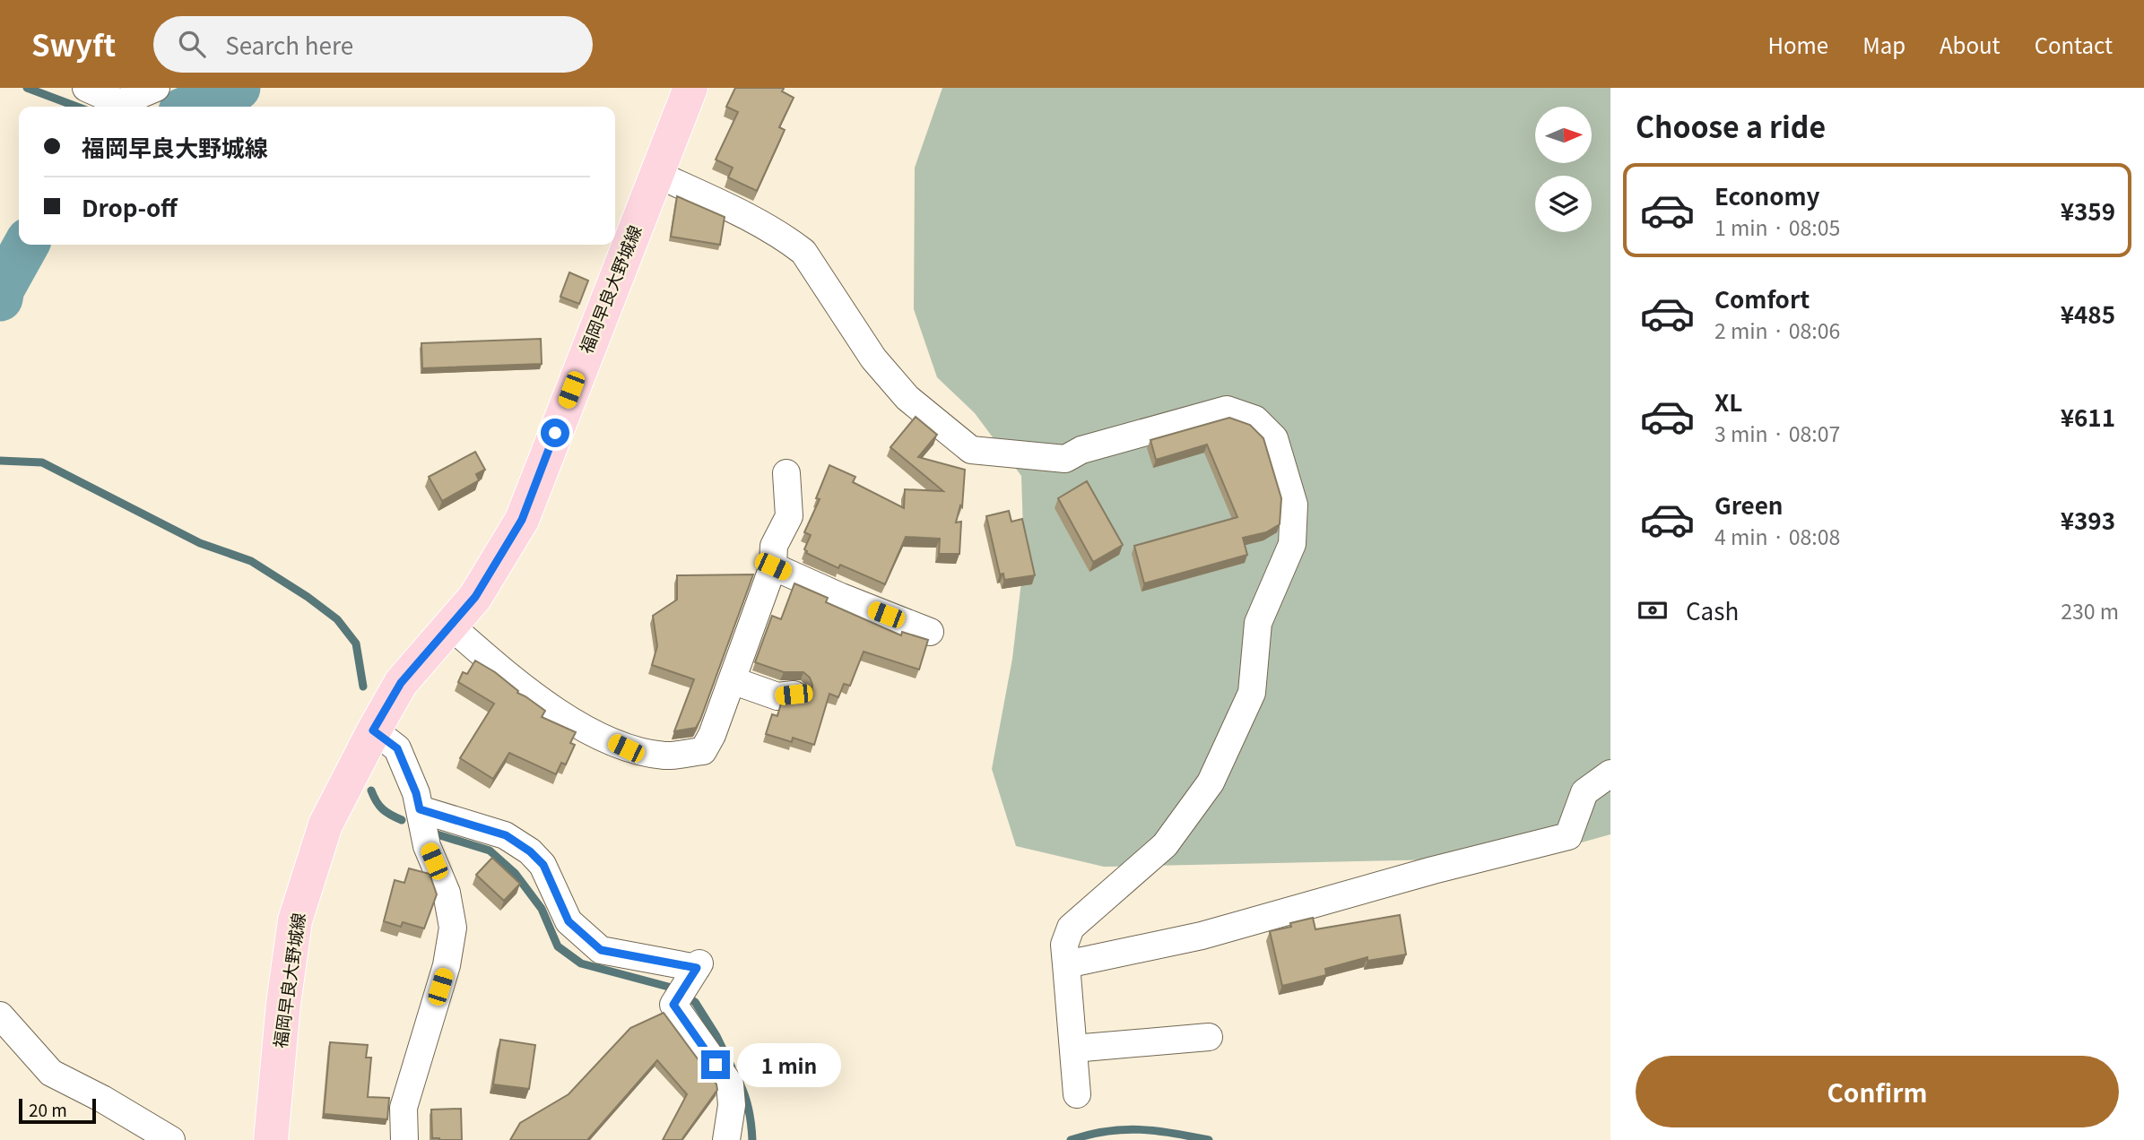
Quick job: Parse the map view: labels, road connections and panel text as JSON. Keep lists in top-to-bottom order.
{
  "streets": {
    "main road": ["福岡早良大野城線"]
  },
  "scale_bar": "20 m",
  "north": "right",
  "page": {
    "header": "Swyft",
    "search": "Search here",
    "nav": [
      "Home",
      "Map",
      "About",
      "Contact"
    ],
    "heading": "Choose a ride",
    "banner": ["福岡早良大野城線", "Drop-off"],
    "list": [
      {
        "name": "Economy",
        "note": "1 min · 08:05",
        "value": "¥359"
      },
      {
        "name": "Comfort",
        "note": "2 min · 08:06",
        "value": "¥485"
      },
      {
        "name": "XL",
        "note": "3 min · 08:07",
        "value": "¥611"
      },
      {
        "name": "Green",
        "note": "4 min · 08:08",
        "value": "¥393"
      }
    ],
    "pay": ["Cash", "230 m"],
    "bubble": "1 min",
    "buttons": "Confirm",
    "scale": "20 m"
  }
}
